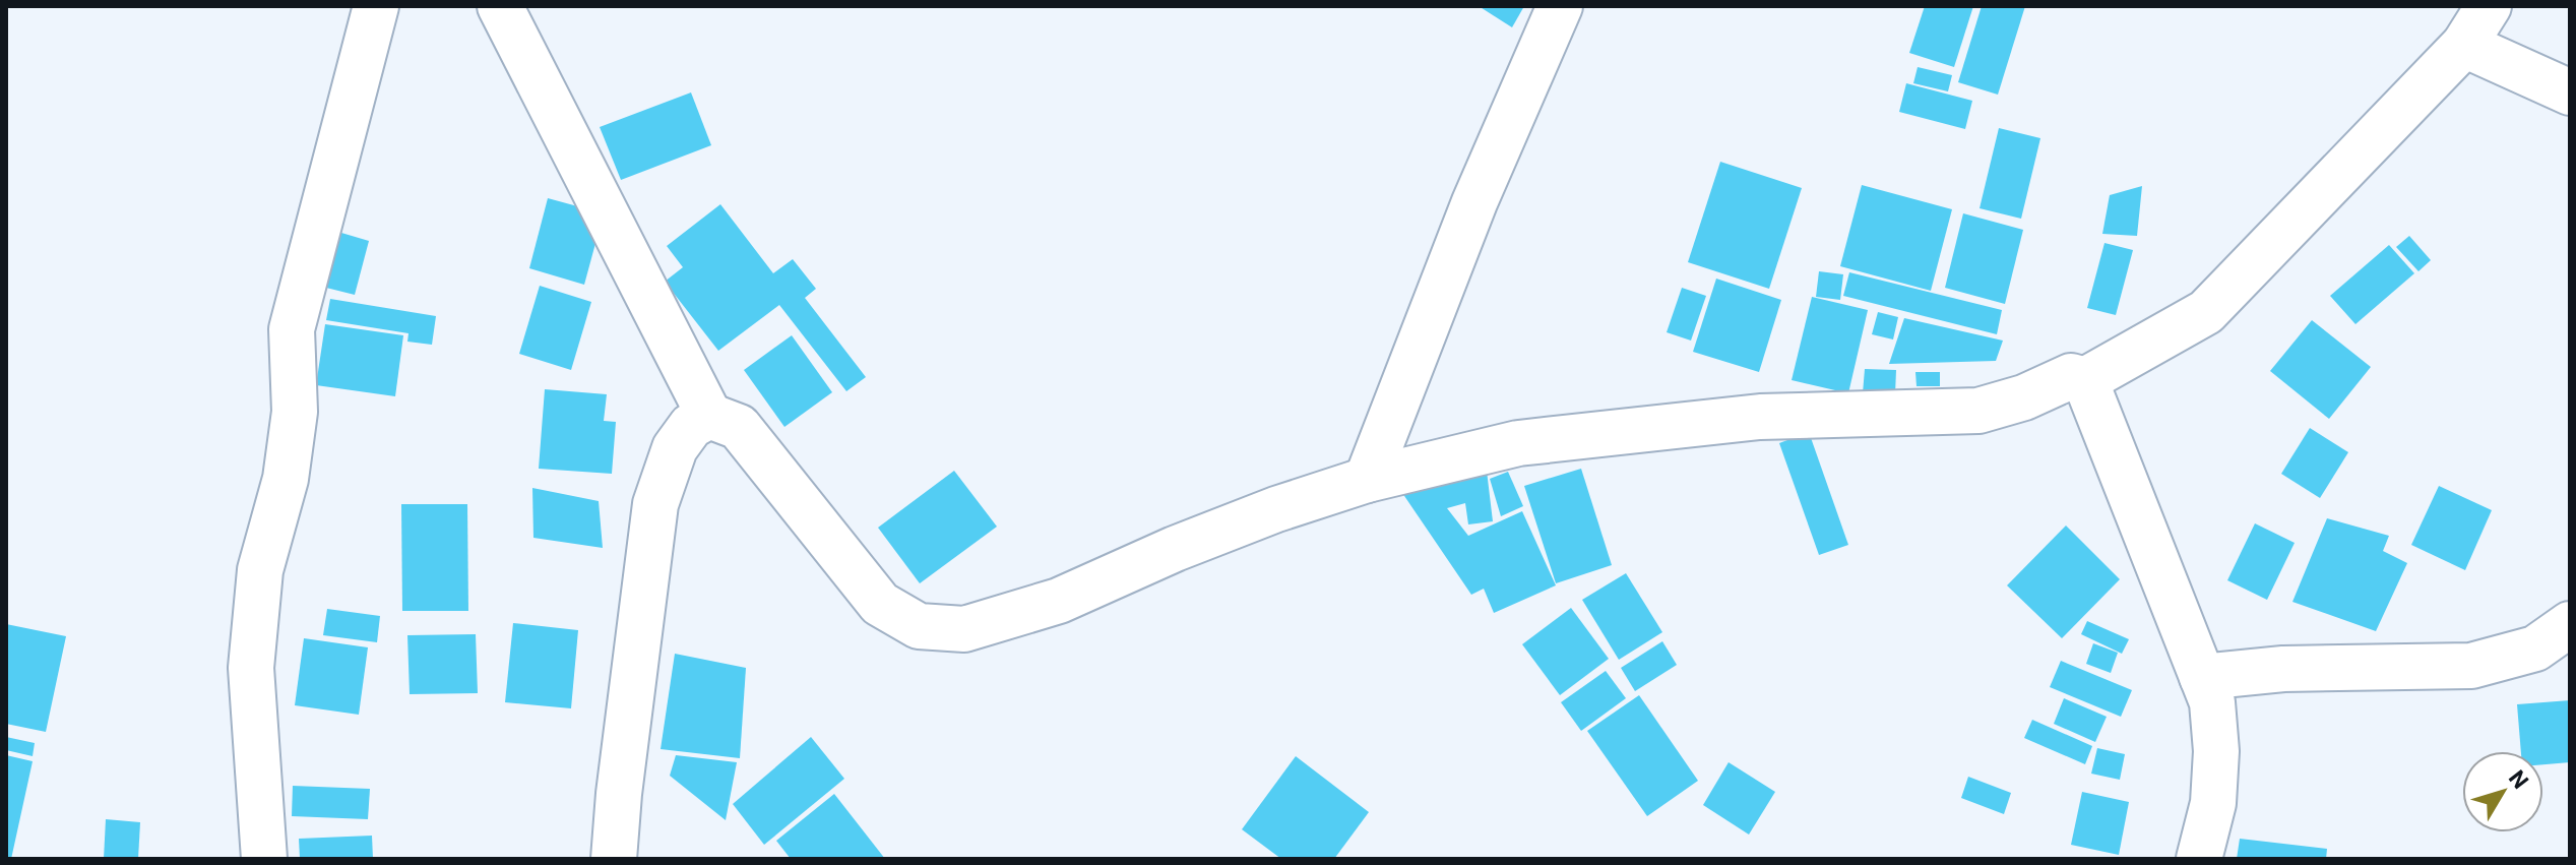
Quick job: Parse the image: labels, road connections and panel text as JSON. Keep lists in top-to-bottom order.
{
  "north": "top right"
}
